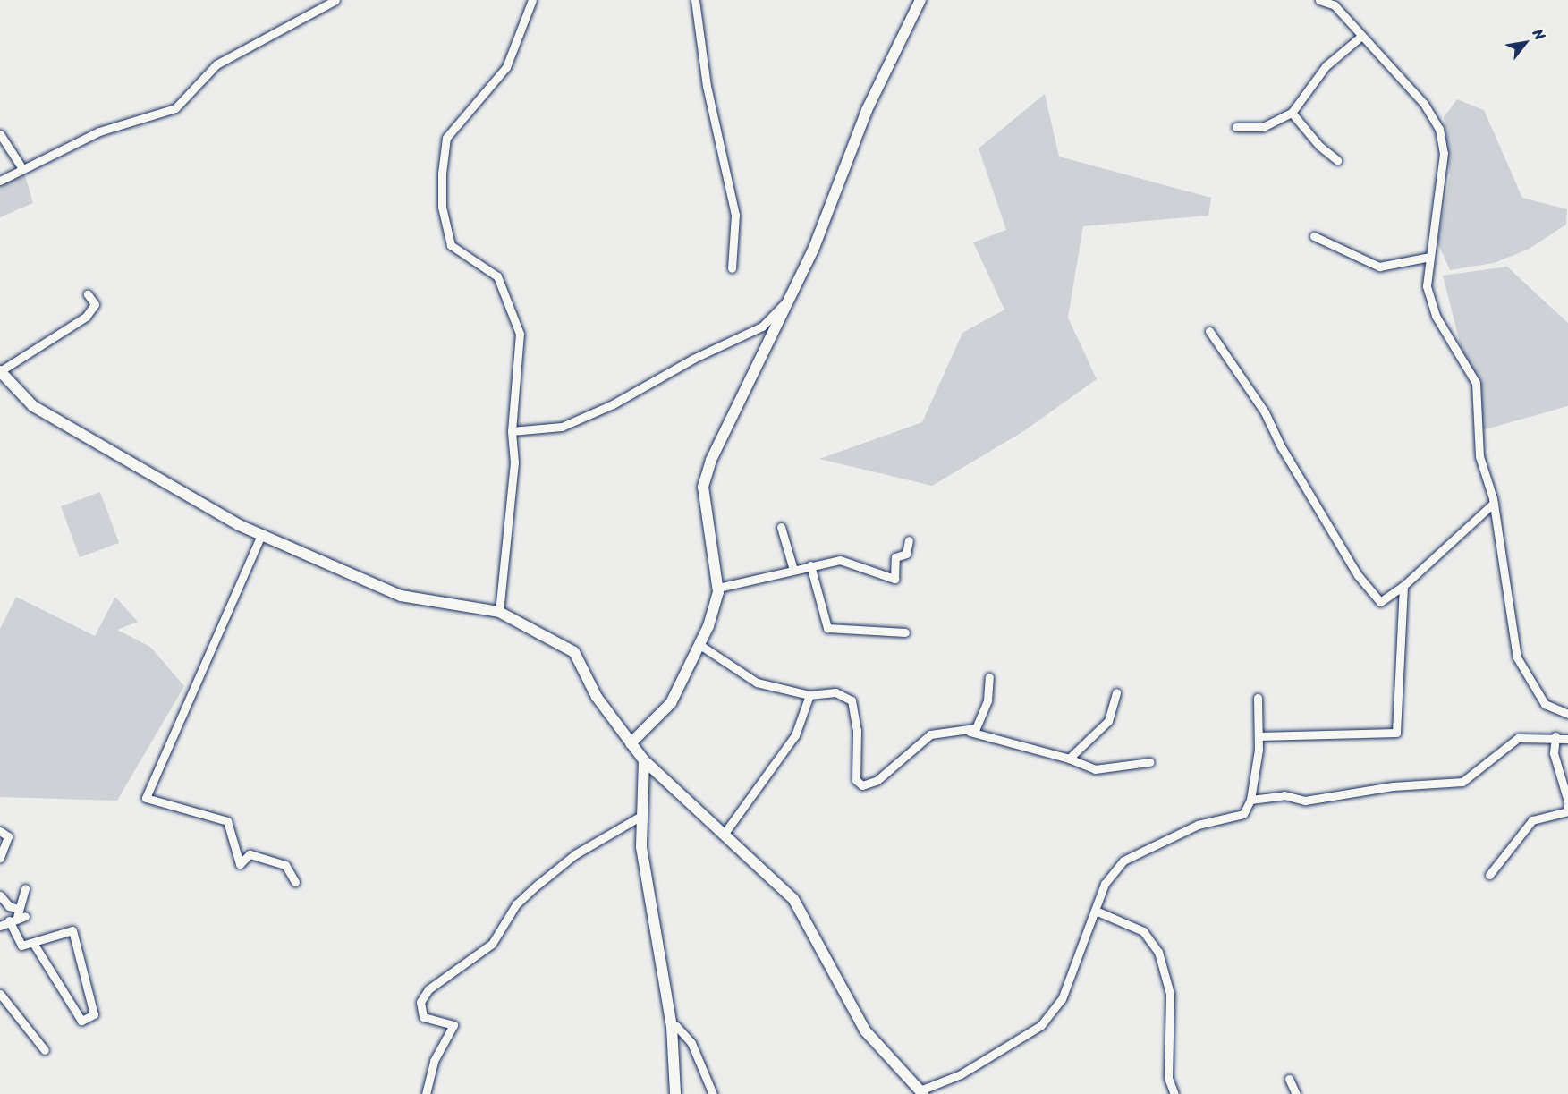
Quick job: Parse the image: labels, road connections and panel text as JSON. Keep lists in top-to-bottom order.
{
  "north": "top right"
}
